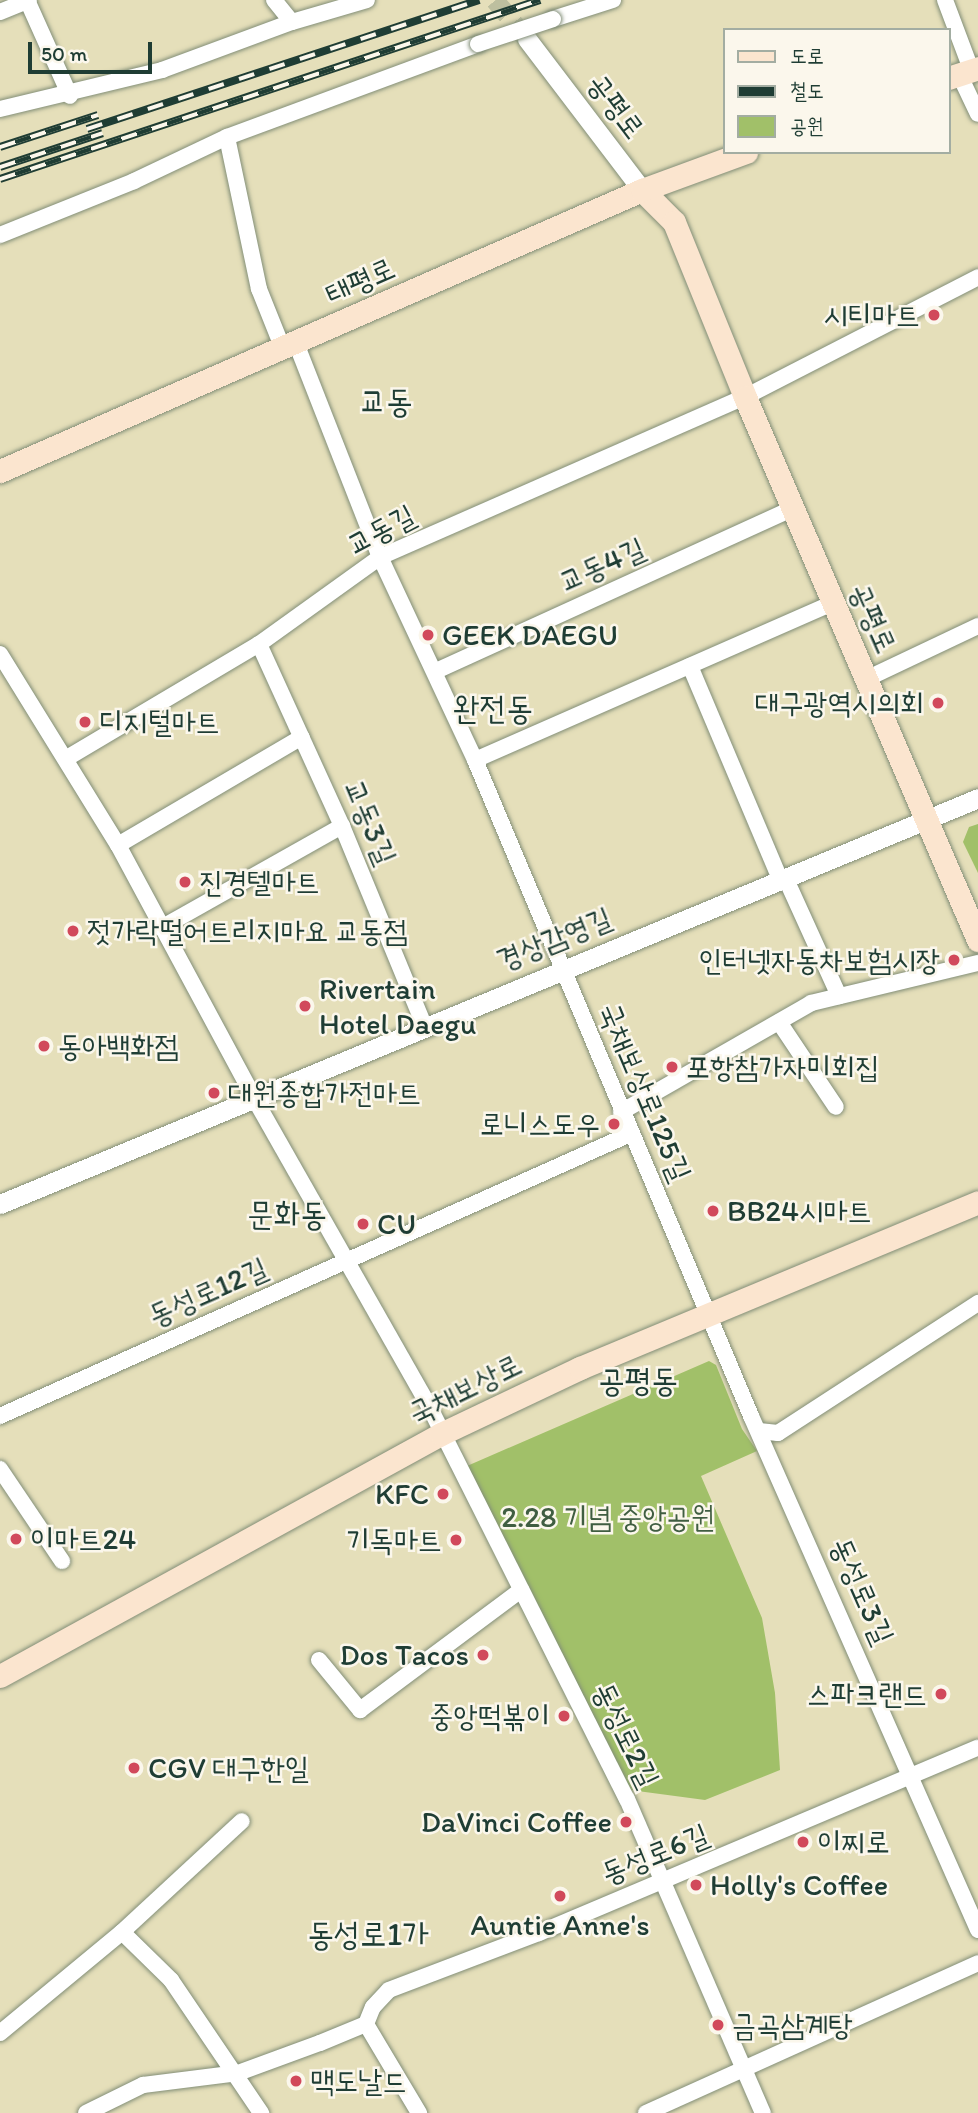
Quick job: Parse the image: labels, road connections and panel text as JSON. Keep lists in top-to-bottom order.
{
  "streets": {
    "main road": ["공평로", "태평로", "국채보상로"],
    "street": [
      "교동길",
      "교동4길",
      "교동3길",
      "경상감영길",
      "국채보상로125길",
      "동성로12길",
      "동성로3길",
      "동성로2길",
      "동성로6길"
    ]
  },
  "crossings": [
    ["공평로", "태평로"],
    ["공평로", "교동길"],
    ["공평로", "교동4길"],
    ["공평로", "경상감영길"],
    ["교동길", "교동3길"],
    ["교동길", "동성로2길"],
    ["교동3길", "경상감영길"],
    ["경상감영길", "국채보상로125길"],
    ["경상감영길", "동성로2길"],
    ["국채보상로125길", "동성로12길"],
    ["국채보상로125길", "국채보상로"],
    ["국채보상로125길", "동성로3길"],
    ["동성로12길", "동성로2길"],
    ["국채보상로", "동성로3길"],
    ["국채보상로", "동성로2길"],
    ["동성로3길", "동성로6길"],
    ["동성로2길", "동성로6길"]
  ],
  "districts": [
    "교동",
    "완전동",
    "문화동",
    "공평동",
    "동성로1가"
  ],
  "parks": ["2.28 기념 중앙공원"],
  "places": [
    "시티마트",
    "GEEK DAEGU",
    "대구광역시의회",
    "디지털마트",
    "진경텔마트",
    "젓가락떨어트리지마요 교동점",
    "인터넷자동차보험시장",
    "Rivertain Hotel Daegu",
    "동아백화점",
    "포항참가자미회집",
    "대원종합가전마트",
    "로니스도우",
    "BB24시마트",
    "CU",
    "KFC",
    "이마트24",
    "기독마트",
    "Dos Tacos",
    "스파크랜드",
    "중앙떡볶이",
    "CGV 대구한일",
    "DaVinci Coffee",
    "이찌로",
    "Holly's Coffee",
    "Auntie Anne's",
    "금곡삼계탕",
    "맥도날드"
  ],
  "legend": ["도로", "철도", "공원"],
  "scale_bar": "50 m"
}
